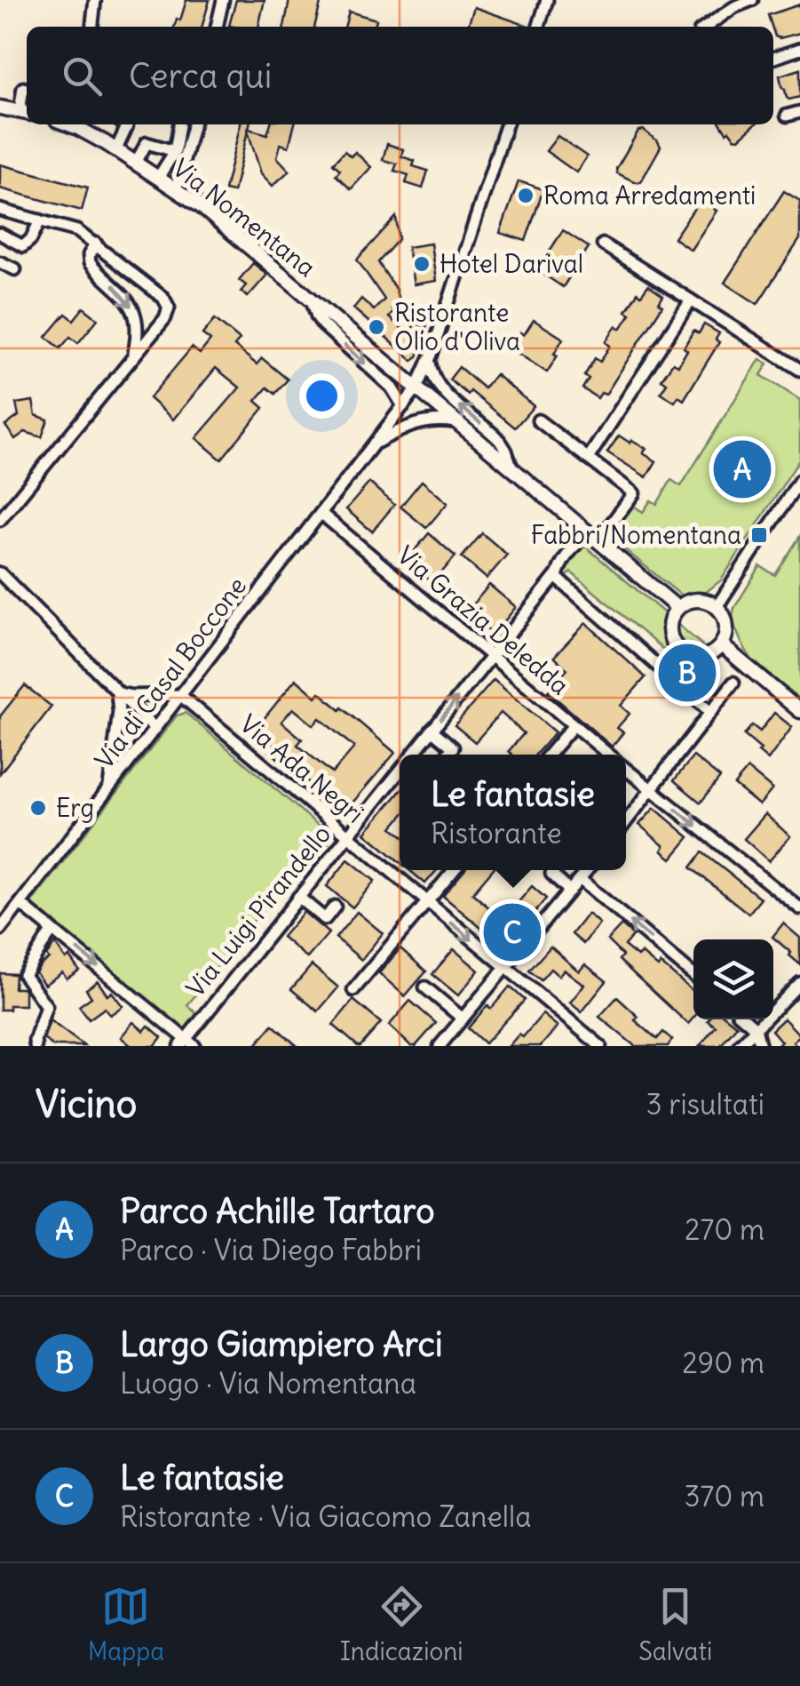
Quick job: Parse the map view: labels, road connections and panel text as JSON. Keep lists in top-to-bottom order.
{
  "streets": {
    "main road": ["Via Nomentana"],
    "street": [
      "Via Grazia Deledda",
      "Via di Casal Boccone",
      "Via Ada Negri",
      "Via Luigi Pirandello"
    ]
  },
  "crossings": [
    ["Via Nomentana", "Via di Casal Boccone"],
    ["Via Nomentana", "Via Luigi Pirandello"],
    ["Via Grazia Deledda", "Via di Casal Boccone"],
    ["Via Grazia Deledda", "Via Luigi Pirandello"],
    ["Via di Casal Boccone", "Via Ada Negri"],
    ["Via Ada Negri", "Via Luigi Pirandello"]
  ],
  "places": {
    "other": [
      "Roma Arredamenti",
      "Hotel Darival",
      "Ristorante Olio d'Oliva",
      "Erg"
    ],
    "transit": ["Fabbri/Nomentana"]
  },
  "page": {
    "search": "Cerca qui",
    "pins": ["A", "B", "C"],
    "popup": ["Le fantasie", "Ristorante"],
    "heading": ["Vicino", "3 risultati"],
    "list": [
      {
        "mark": "A",
        "name": "Parco Achille Tartaro",
        "note": "Parco · Via Diego Fabbri",
        "value": "270 m"
      },
      {
        "mark": "B",
        "name": "Largo Giampiero Arci",
        "note": "Luogo · Via Nomentana",
        "value": "290 m"
      },
      {
        "mark": "C",
        "name": "Le fantasie",
        "note": "Ristorante · Via Giacomo Zanella",
        "value": "370 m"
      }
    ],
    "nav": ["Mappa", "Indicazioni", "Salvati"]
  }
}
